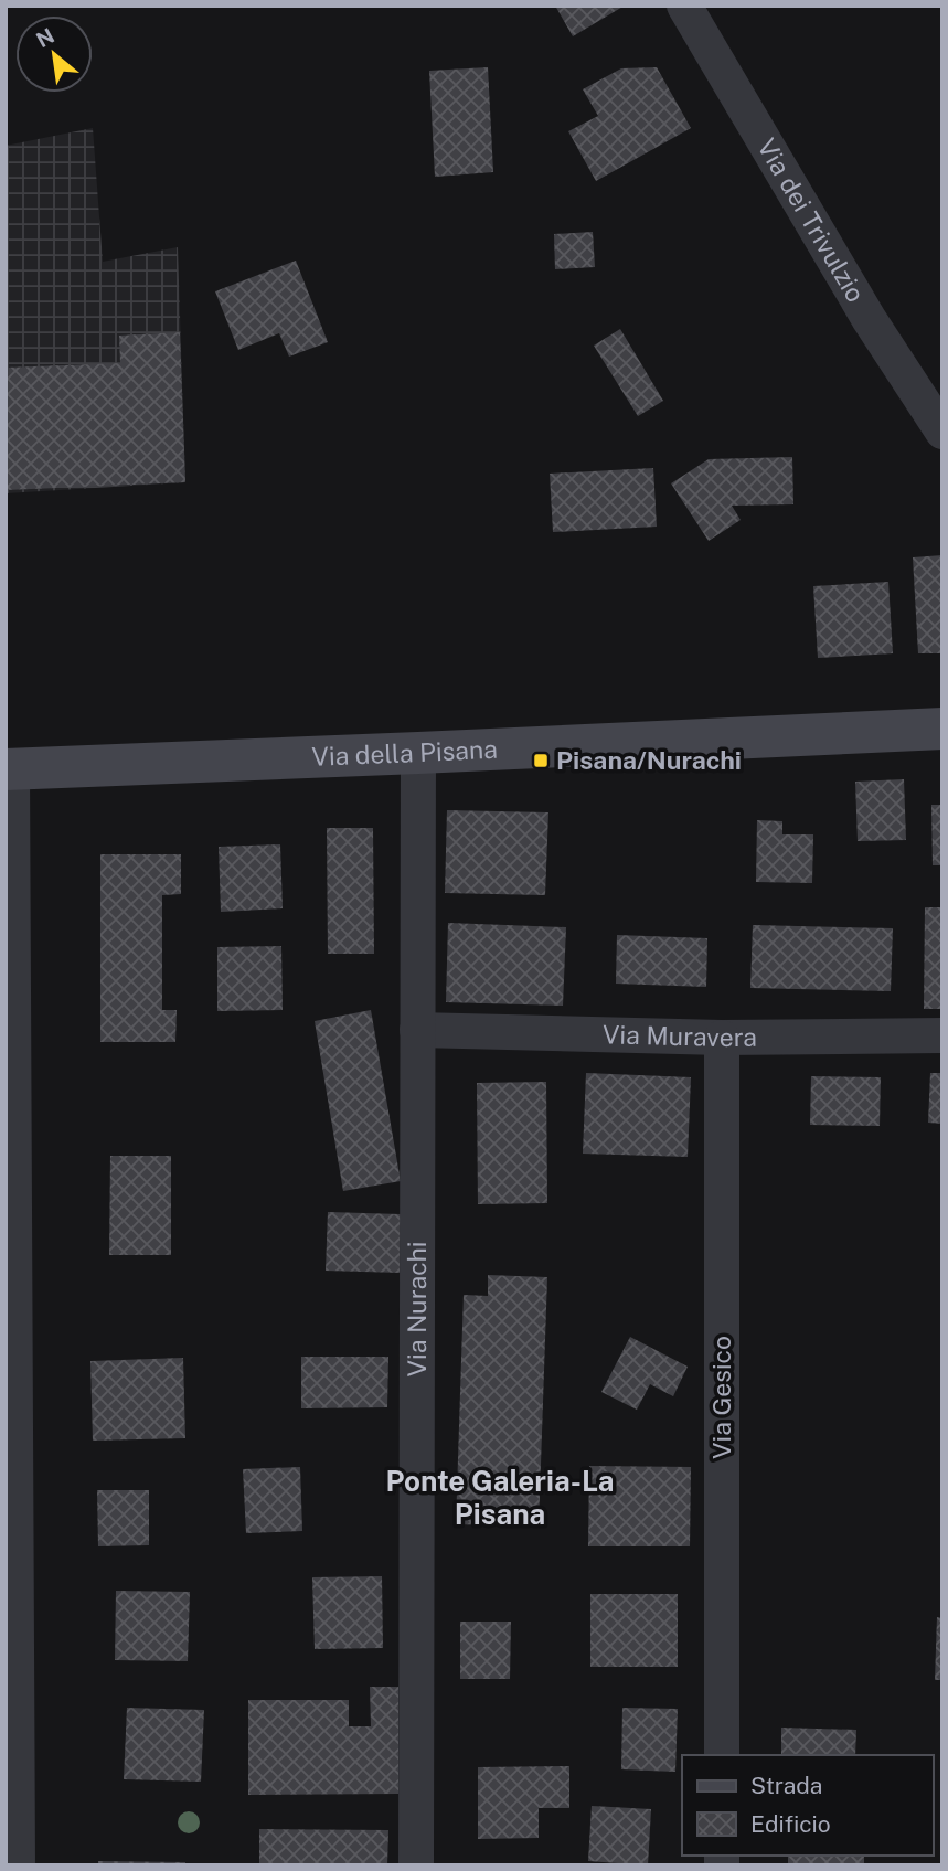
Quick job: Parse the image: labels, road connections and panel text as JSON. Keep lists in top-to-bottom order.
{
  "streets": {
    "main road": ["Via della Pisana"],
    "street": [
      "Via dei Trivulzio",
      "Via Muravera",
      "Via Nurachi",
      "Via Gesico"
    ]
  },
  "crossings": [
    ["Via della Pisana", "Via Nurachi"],
    ["Via Muravera", "Via Nurachi"],
    ["Via Muravera", "Via Gesico"]
  ],
  "districts": ["Ponte Galeria-La Pisana"],
  "places": {
    "transit": ["Pisana/Nurachi"]
  },
  "legend": ["Strada", "Edificio"],
  "north": "top left"
}
